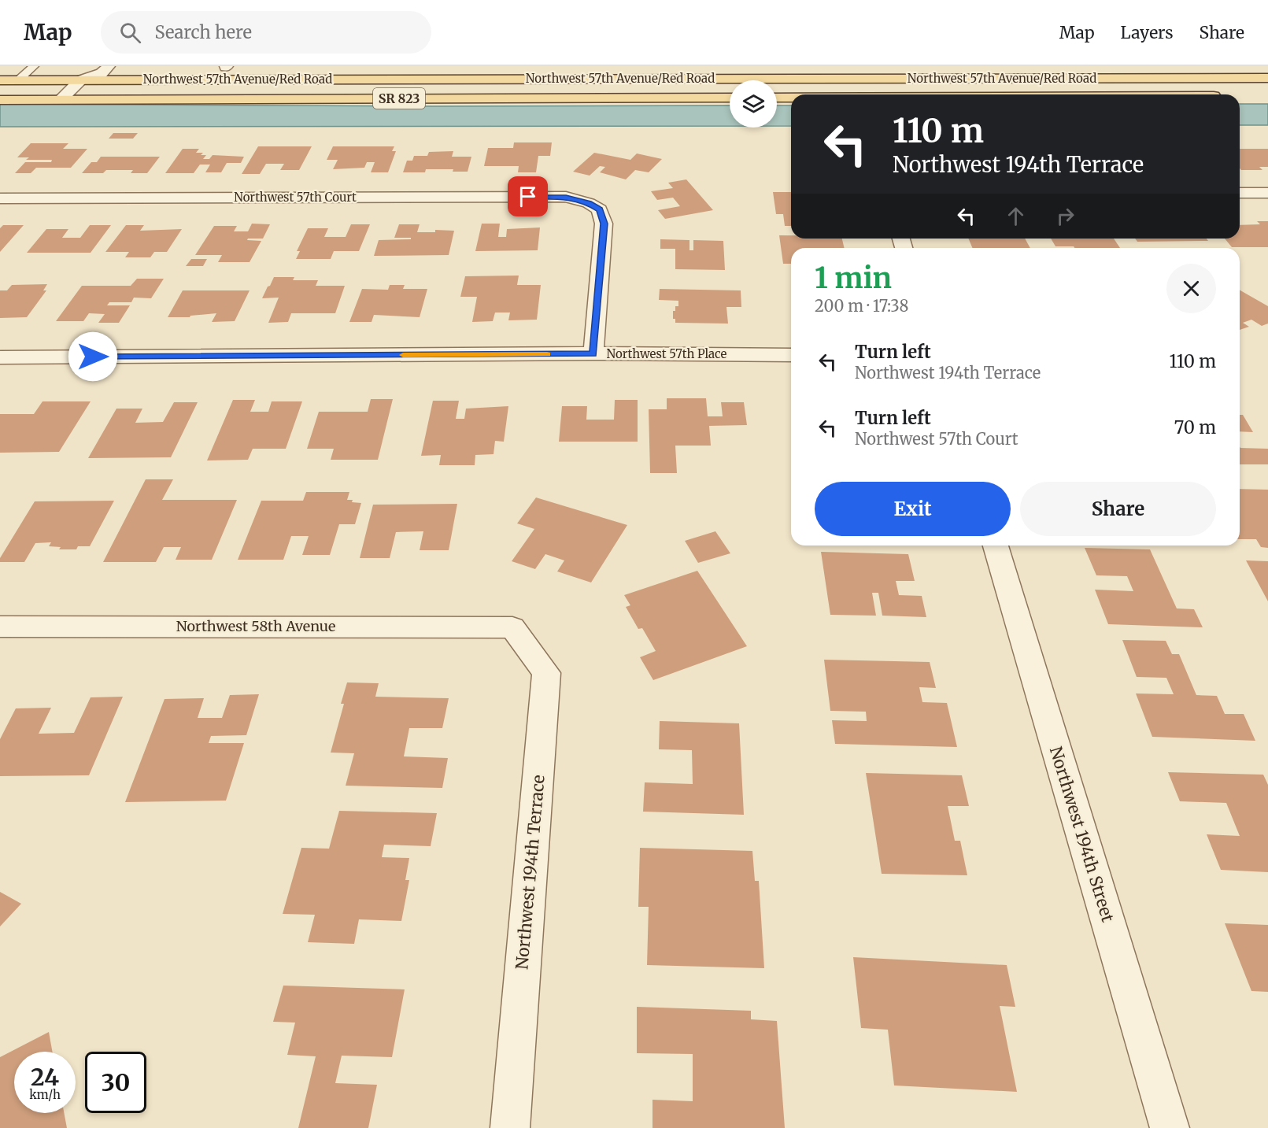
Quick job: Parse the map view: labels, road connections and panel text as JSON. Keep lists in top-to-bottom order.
{
  "streets": {
    "main road": ["Northwest 57th Avenue/Red Road", "SR 823"],
    "street": [
      "Northwest 57th Court",
      "Northwest 57th Place",
      "Northwest 58th Avenue",
      "Northwest 194th Street",
      "Northwest 194th Terrace"
    ]
  },
  "crossings": [
    ["Northwest 57th Court", "Northwest 57th Place"],
    ["Northwest 58th Avenue", "Northwest 194th Terrace"]
  ],
  "page": {
    "header": "Map",
    "search": "Search here",
    "nav": ["Map", "Layers", "Share"],
    "turn": ["110 m", "Northwest 194th Terrace"],
    "heading": ["1 min", "200 m · 17:38"],
    "list": [
      {
        "name": "Turn left",
        "note": "Northwest 194th Terrace",
        "value": "110 m"
      },
      {
        "name": "Turn left",
        "note": "Northwest 57th Court",
        "value": "70 m"
      }
    ],
    "buttons": ["Exit", "Share"],
    "speed": "24 km/h",
    "limit": "30"
  }
}
